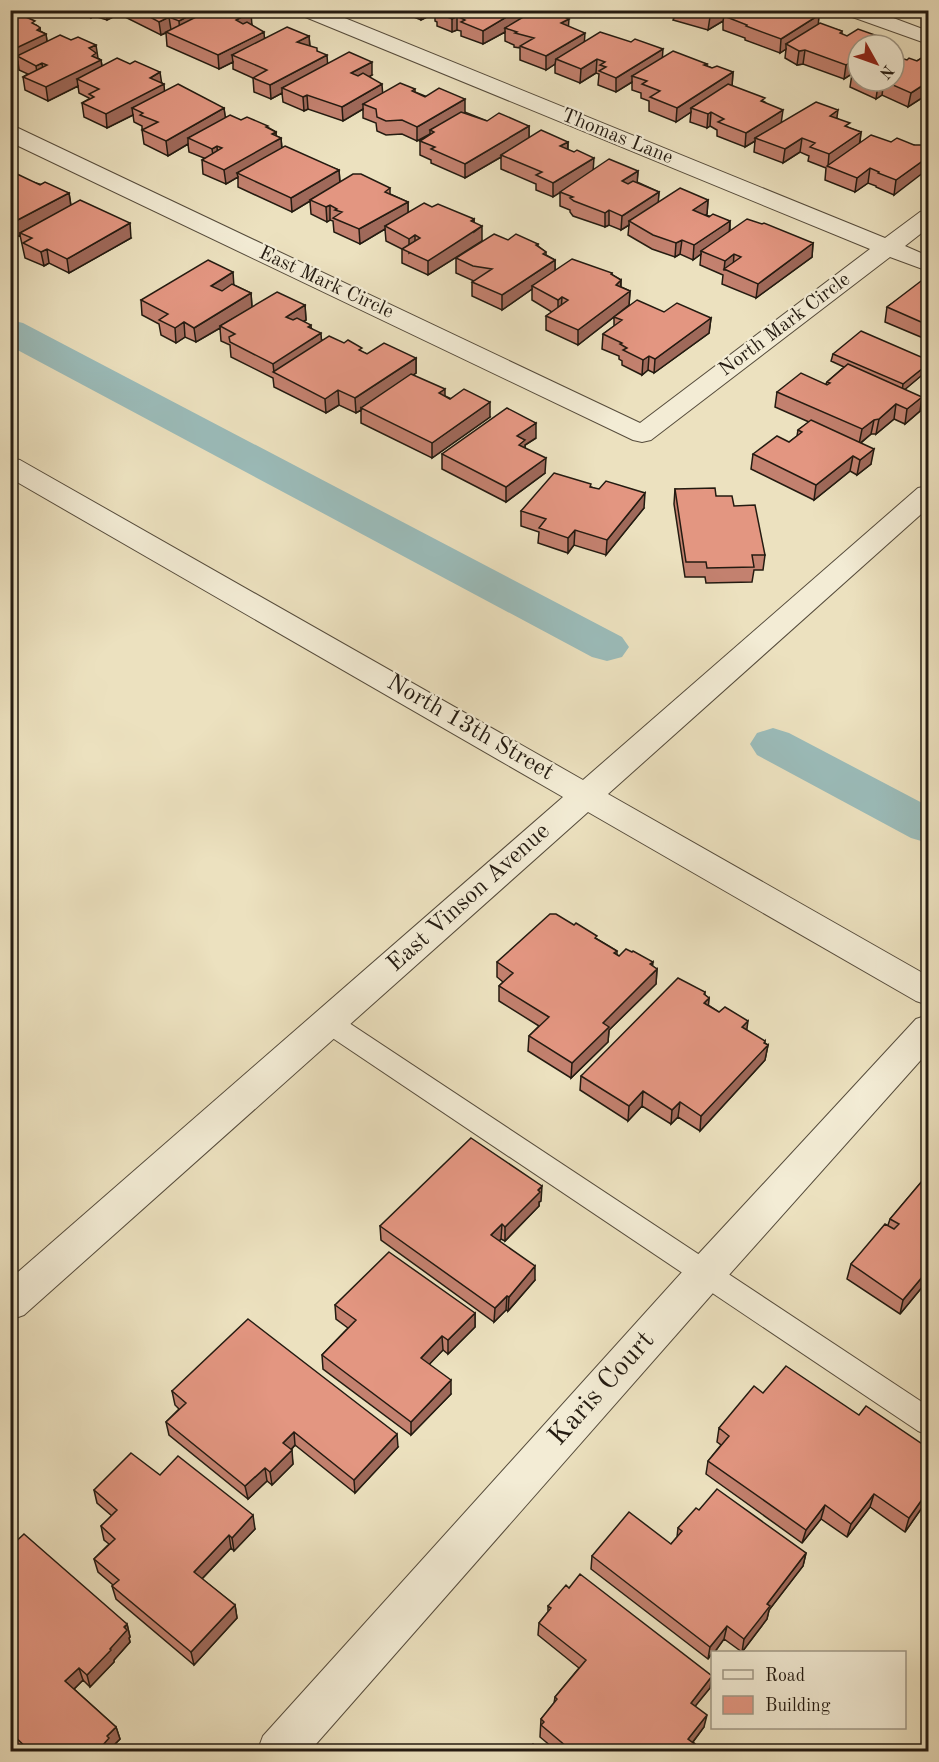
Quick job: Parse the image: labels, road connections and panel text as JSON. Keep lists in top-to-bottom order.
{
  "streets": {
    "street": [
      "Thomas Lane",
      "East Mark Circle",
      "North Mark Circle",
      "North 13th Street",
      "East Vinson Avenue",
      "Karis Court"
    ]
  },
  "crossings": [
    ["Thomas Lane", "North Mark Circle"],
    ["East Mark Circle", "North Mark Circle"],
    ["North 13th Street", "East Vinson Avenue"]
  ],
  "legend": ["Road", "Building"],
  "north": "bottom right"
}
